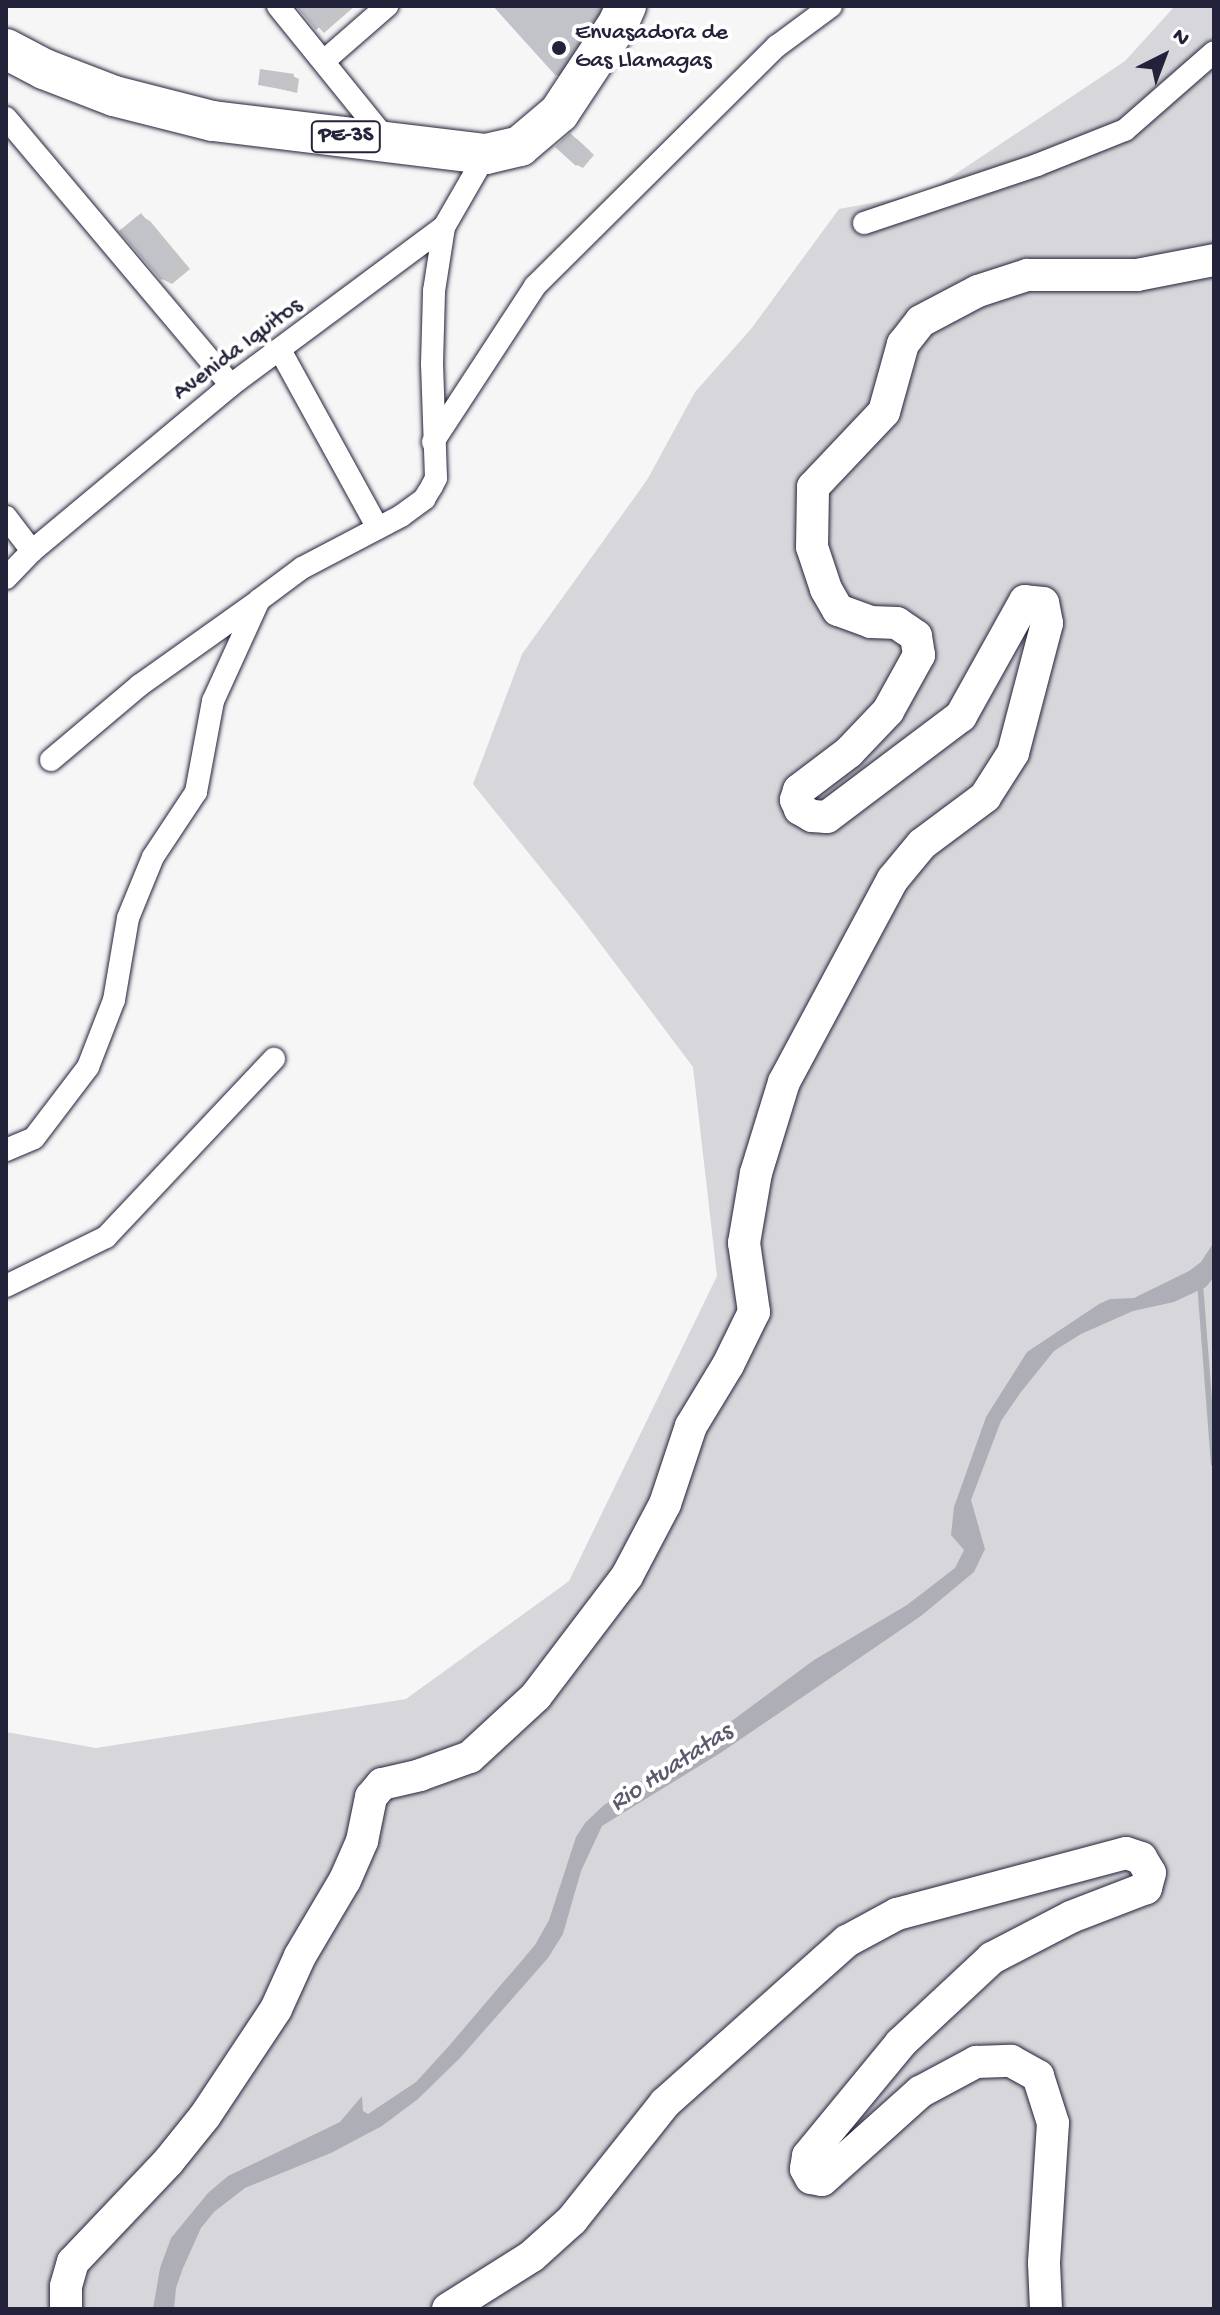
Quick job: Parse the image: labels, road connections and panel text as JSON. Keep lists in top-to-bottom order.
{
  "streets": {
    "highway": ["PE-3S"],
    "street": ["Avenida Iquitos"]
  },
  "crossings": [
    ["PE-3S", "Avenida Iquitos"]
  ],
  "water": ["Rio Huatatas"],
  "places": ["Envasadora de Gas Llamagas"],
  "north": "top right"
}
